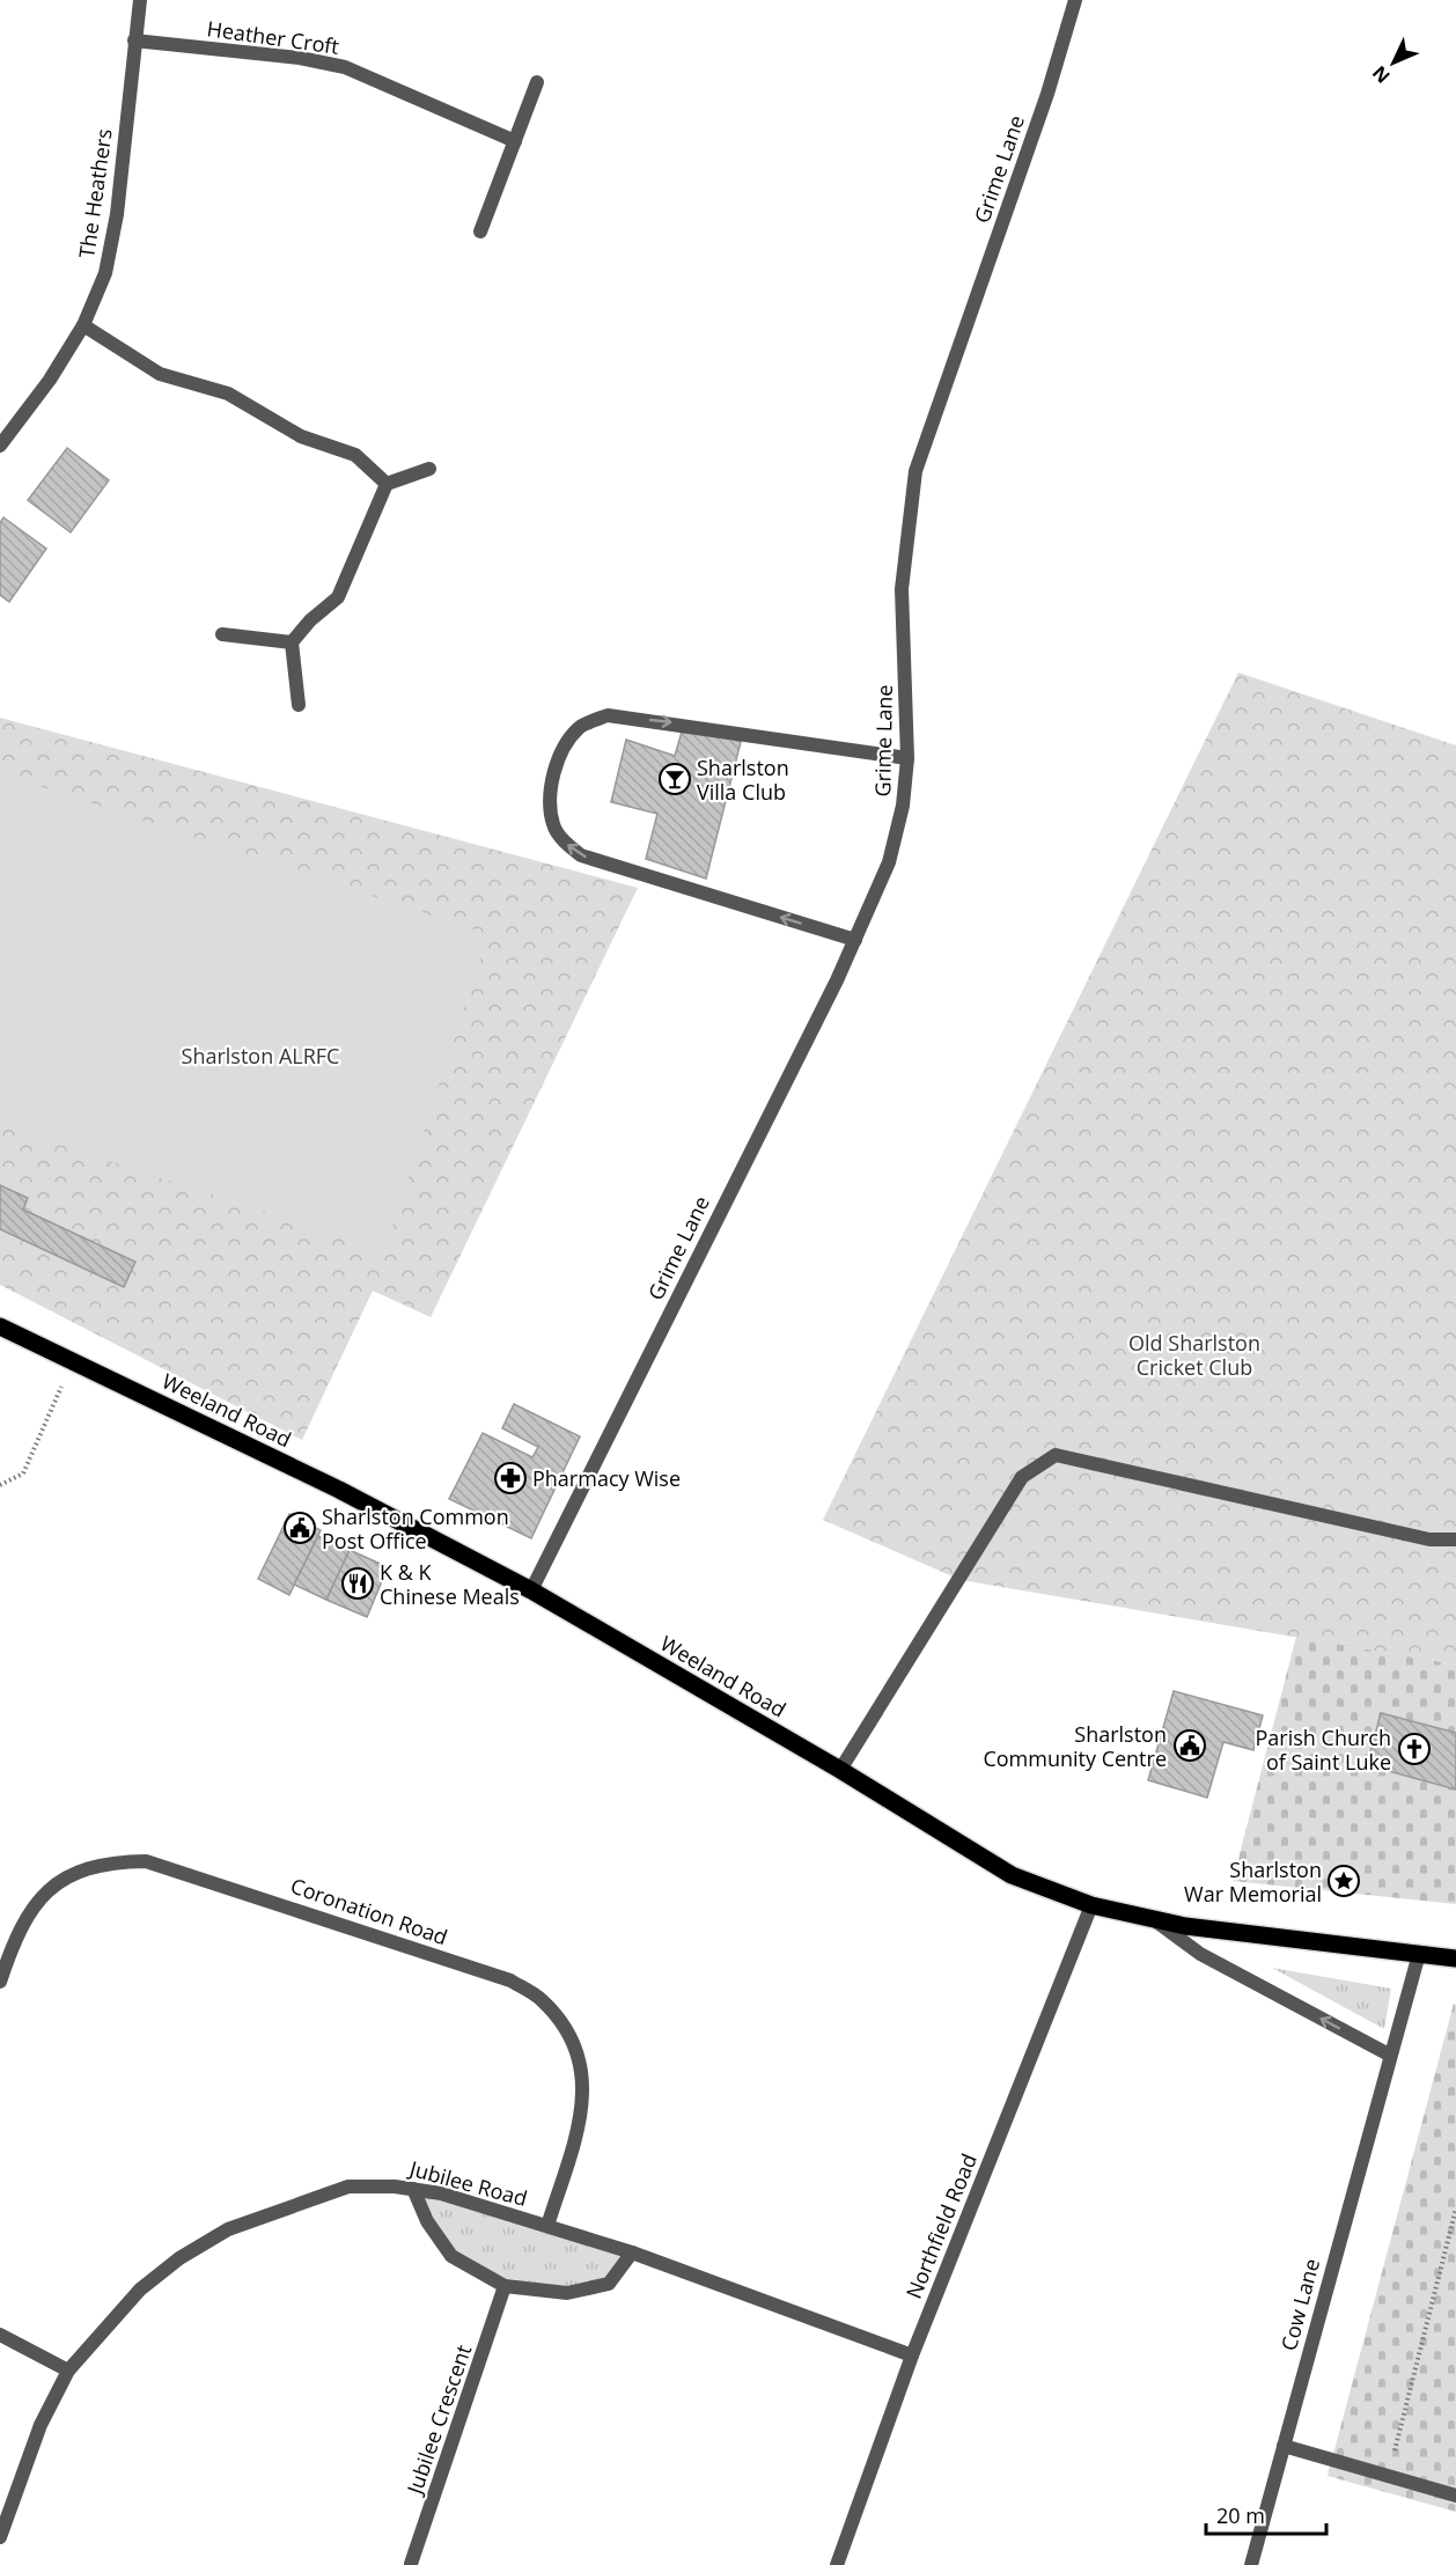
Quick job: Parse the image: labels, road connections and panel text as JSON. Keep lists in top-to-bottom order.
{
  "streets": {
    "main road": ["Weeland Road"],
    "street": [
      "Heather Croft",
      "Grime Lane",
      "The Heathers",
      "Coronation Road",
      "Jubilee Road",
      "Northfield Road",
      "Cow Lane",
      "Jubilee Crescent"
    ]
  },
  "crossings": [
    ["Heather Croft", "The Heathers"],
    ["Grime Lane", "Weeland Road"],
    ["Weeland Road", "Northfield Road"],
    ["Weeland Road", "Cow Lane"],
    ["Coronation Road", "Jubilee Road"],
    ["Jubilee Road", "Northfield Road"]
  ],
  "parks": ["Sharlston ALRFC", "Old Sharlston Cricket Club"],
  "places": {
    "bar": ["Sharlston Villa Club"],
    "pharmacy": ["Pharmacy Wise"],
    "public building": ["Sharlston Common Post Office", "Sharlston Community Centre"],
    "restaurant": ["K & K Chinese Meals"],
    "church": ["Parish Church of Saint Luke"],
    "place": ["Sharlston War Memorial"]
  },
  "scale_bar": "20 m",
  "north": "bottom left"
}
